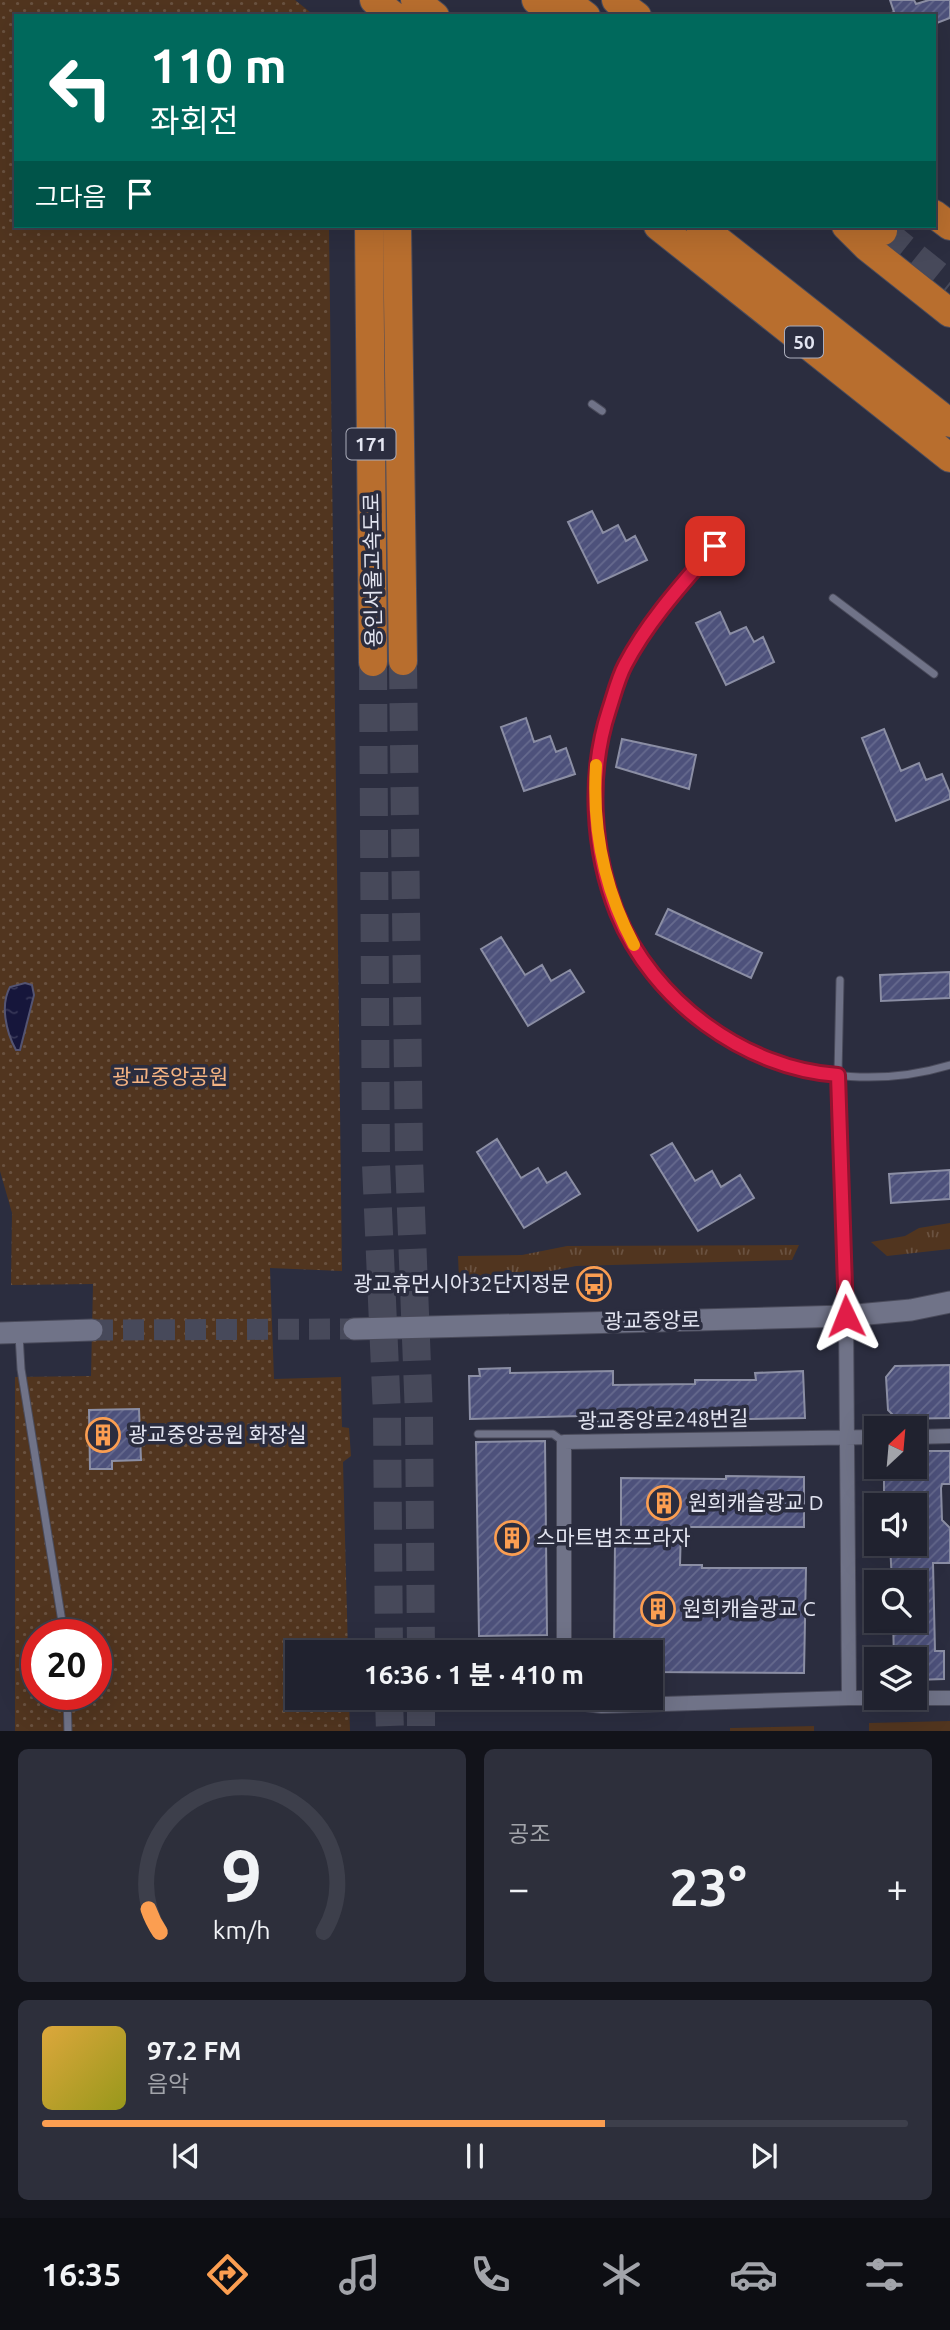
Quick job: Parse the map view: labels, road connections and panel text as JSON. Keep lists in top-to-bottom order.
{
  "streets": {
    "highway": ["50", "171", "용인서울고속도로"],
    "main road": ["광교중앙로"],
    "street": ["광교중앙로248번길"]
  },
  "parks": ["광교중앙공원"],
  "places": {
    "bus stop": ["광교휴먼시아32단지정문"],
    "building": [
      "광교중앙공원 화장실",
      "원희캐슬광교 D",
      "스마트법조프라자",
      "원희캐슬광교 C"
    ]
  },
  "north": "top right",
  "page": {
    "turn": ["110 m", "좌회전"],
    "then": "그다음",
    "limit": "20",
    "trip": "16:36 · 1 분 · 410 m",
    "tile": "공조",
    "heat": ["−", "23°", "+"],
    "song": ["97.2 FM", "음악"],
    "tabs": "16:35",
    "gauge": ["9", "km/h"]
  }
}
